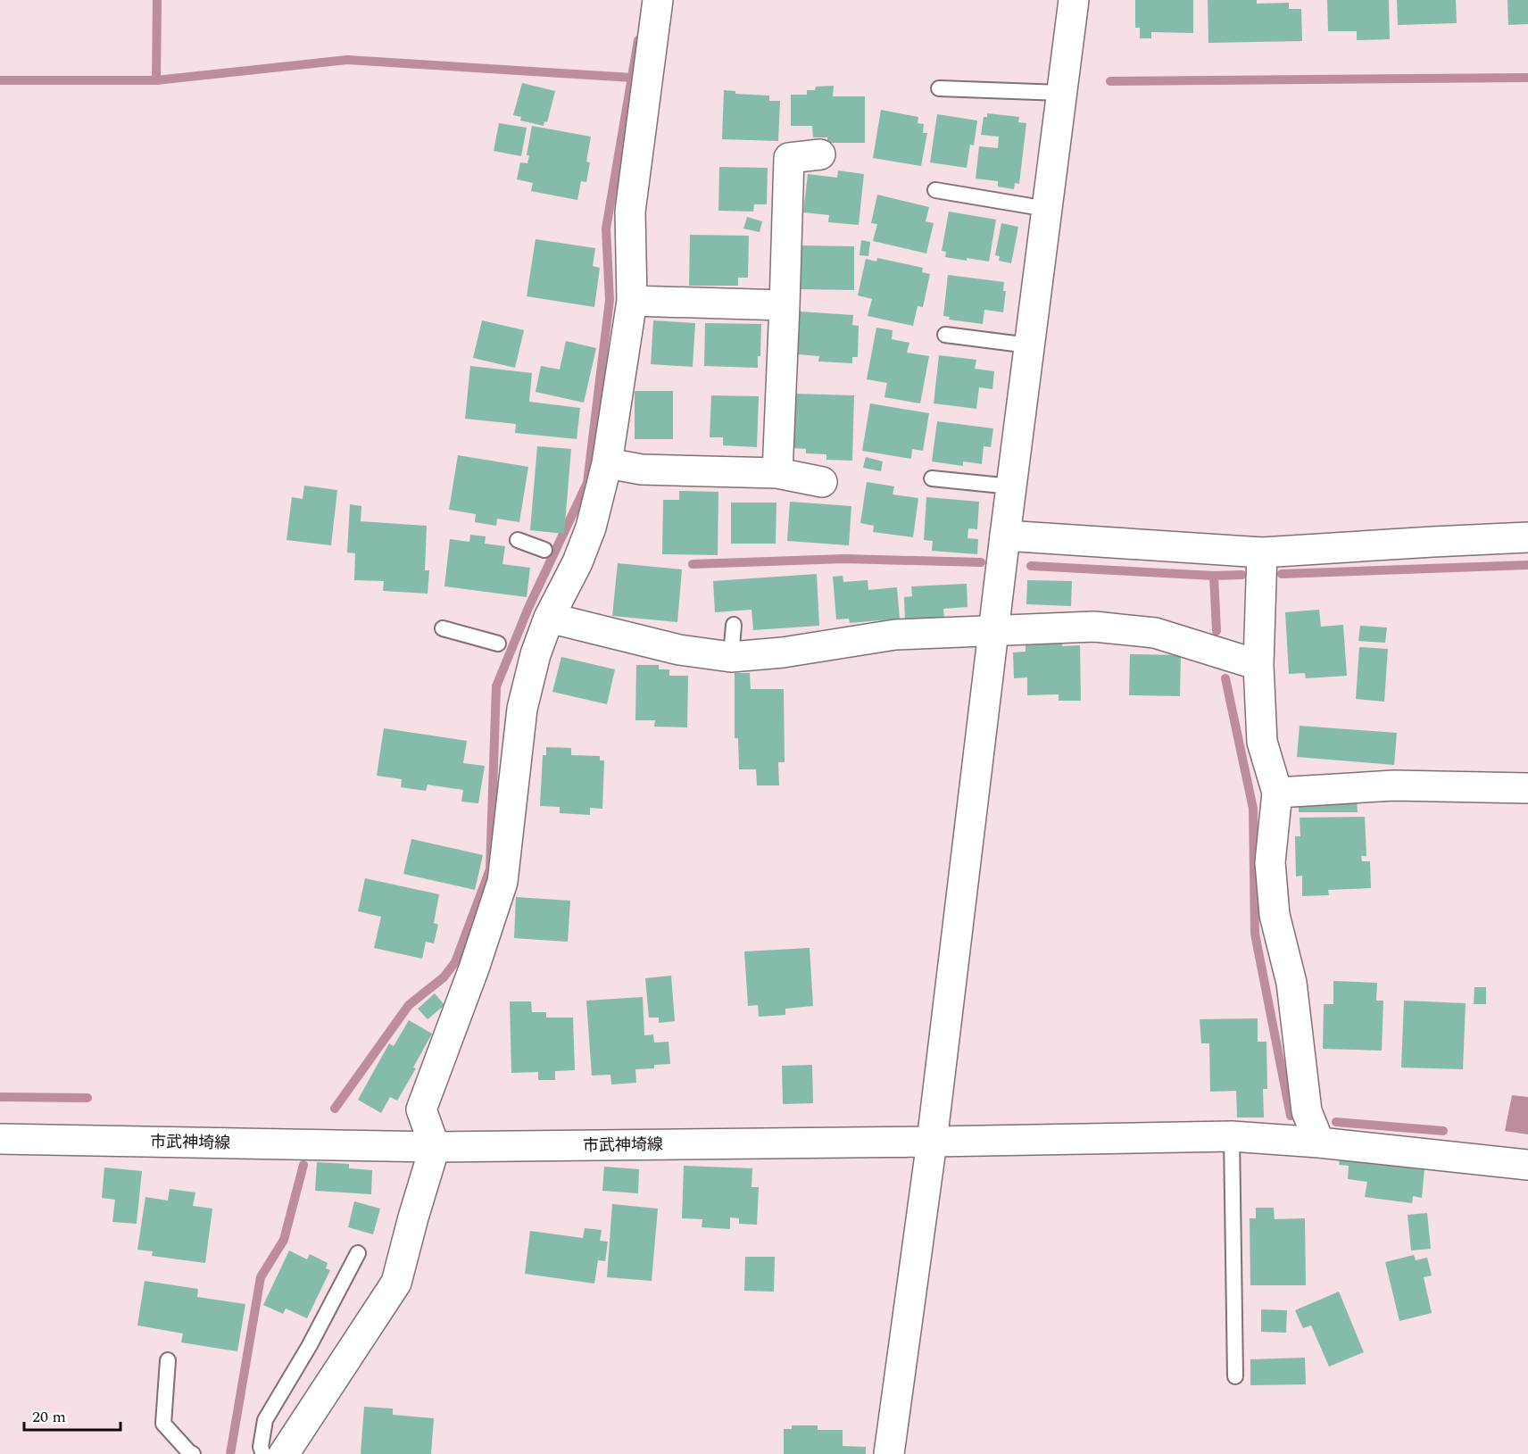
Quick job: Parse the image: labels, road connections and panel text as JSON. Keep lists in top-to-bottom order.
{
  "streets": {
    "street": ["市武神埼線"]
  },
  "scale_bar": "20 m"
}
